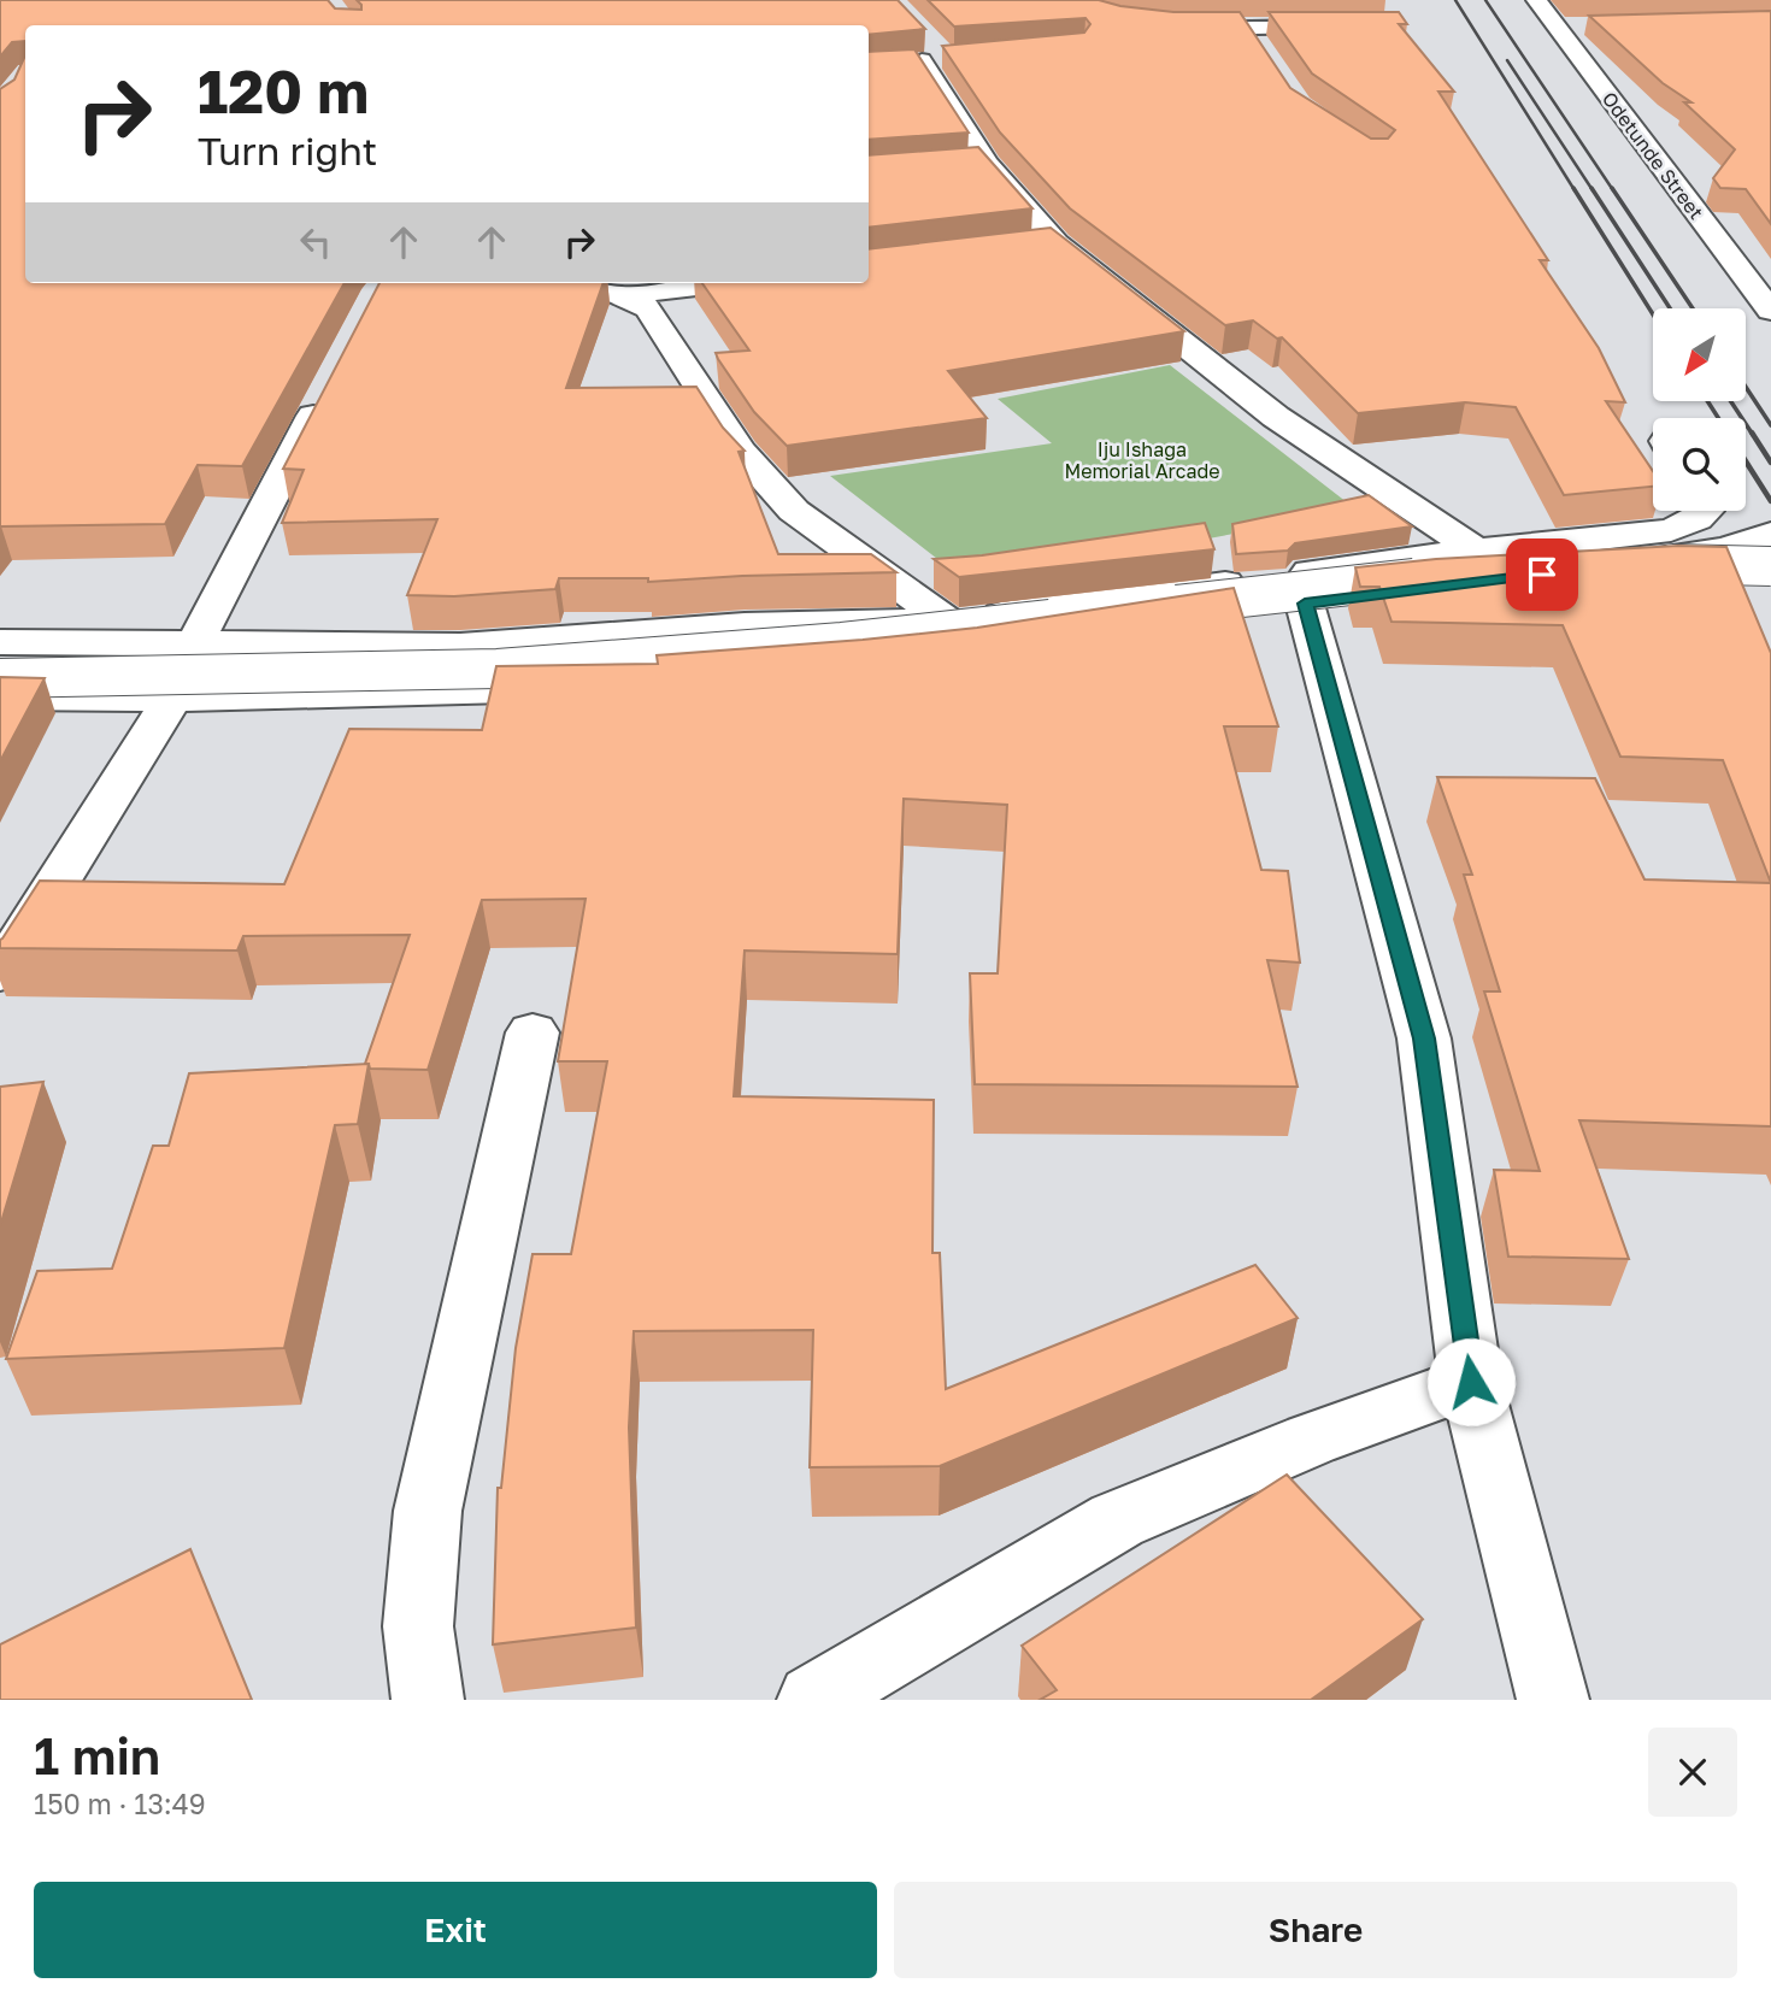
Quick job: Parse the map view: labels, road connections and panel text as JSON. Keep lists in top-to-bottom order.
{
  "streets": {
    "street": ["Odetunde Street"]
  },
  "parks": ["Iju Ishaga Memorial Arcade"],
  "north": "bottom left",
  "page": {
    "turn": ["120 m", "Turn right"],
    "heading": ["1 min", "150 m · 13:49"],
    "buttons": ["Exit", "Share"]
  }
}
